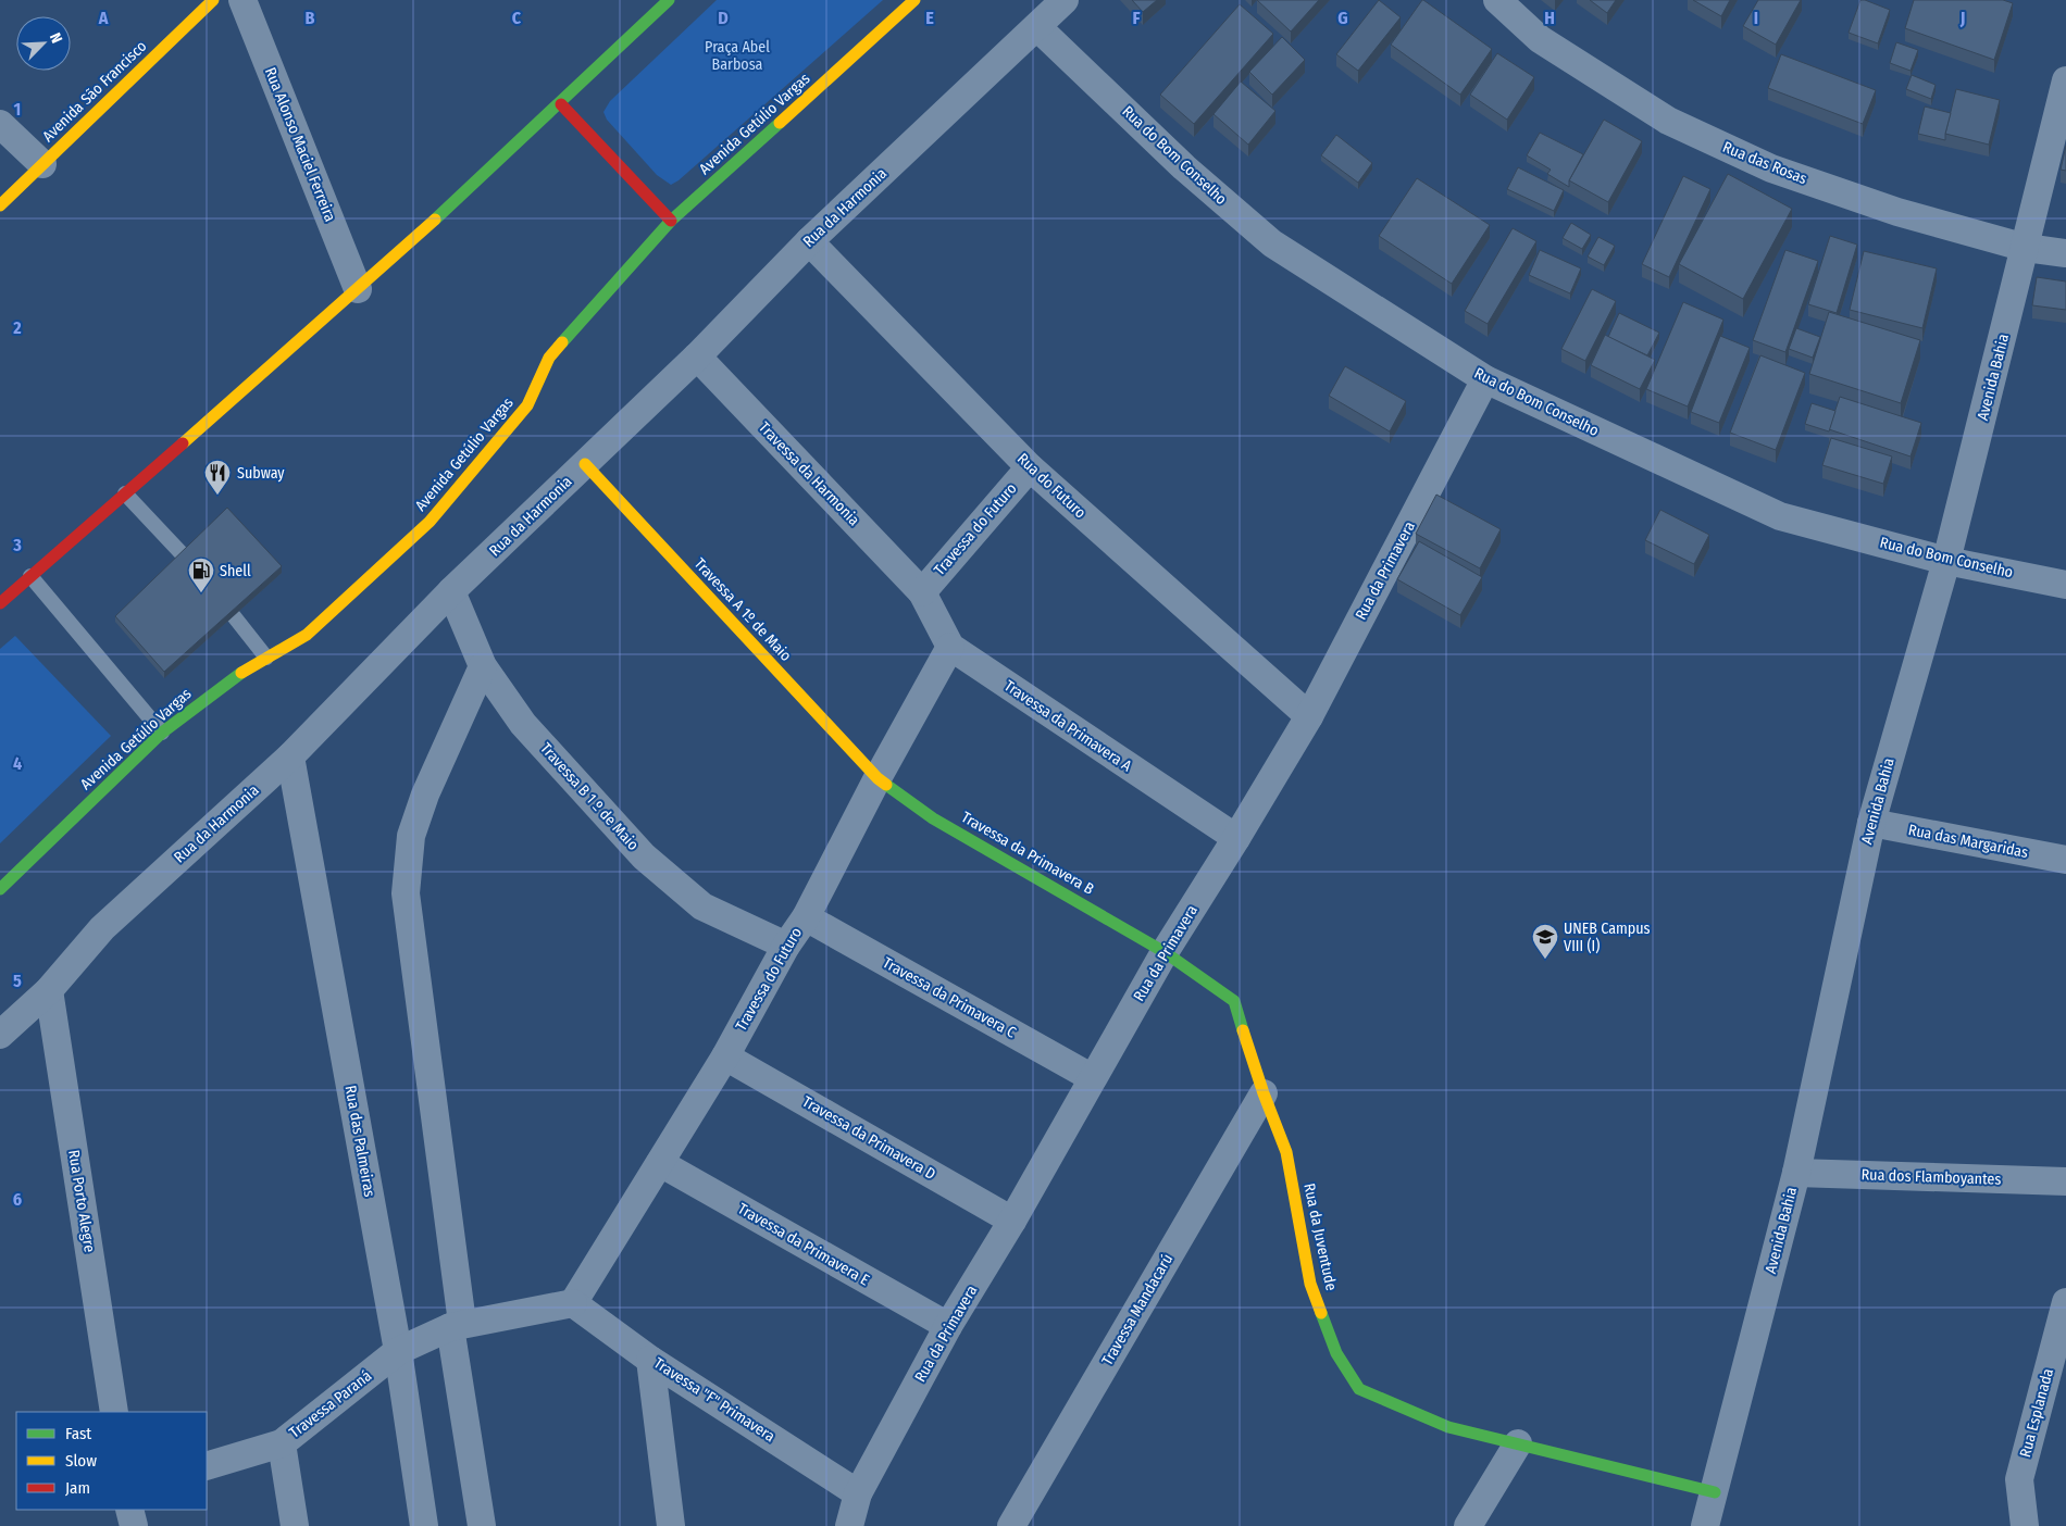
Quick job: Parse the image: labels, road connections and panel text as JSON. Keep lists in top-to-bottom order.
{
  "streets": {
    "street": [
      "Avenida São Francisco",
      "Avenida Getúlio Vargas",
      "Rua Alonso Maciel Ferreira",
      "Rua do Bom Conselho",
      "Rua das Rosas",
      "Rua da Harmonia",
      "Avenida Bahia",
      "Travessa da Harmonia",
      "Rua do Futuro",
      "Travessa do Futuro",
      "Rua da Primavera",
      "Travessa A 1º de Maio",
      "Travessa da Primavera A",
      "Travessa B 1 º de Maio",
      "Rua das Margaridas",
      "Travessa da Primavera B",
      "Travessa da Primavera C",
      "Travessa da Primavera D",
      "Rua das Palmeiras",
      "Rua dos Flamboyantes",
      "Rua Porto Alegre",
      "Rua da Juventude",
      "Travessa da Primavera E",
      "Travessa Mandacarú",
      "Travessa \"F\" Primavera",
      "Travessa Paraná",
      "Rua Esplanada"
    ]
  },
  "crossings": [
    ["Rua do Bom Conselho", "Rua da Harmonia"],
    ["Rua do Bom Conselho", "Avenida Bahia"],
    ["Rua do Bom Conselho", "Rua da Primavera"],
    ["Rua das Rosas", "Avenida Bahia"],
    ["Rua da Harmonia", "Travessa da Harmonia"],
    ["Rua da Harmonia", "Rua do Futuro"],
    ["Rua da Harmonia", "Travessa A 1º de Maio"],
    ["Rua da Harmonia", "Travessa B 1 º de Maio"],
    ["Rua da Harmonia", "Rua das Palmeiras"],
    ["Rua da Harmonia", "Rua Porto Alegre"],
    ["Avenida Bahia", "Rua das Margaridas"],
    ["Avenida Bahia", "Rua dos Flamboyantes"],
    ["Avenida Bahia", "Rua da Juventude"],
    ["Travessa da Harmonia", "Travessa do Futuro"],
    ["Travessa da Harmonia", "Travessa da Primavera A"],
    ["Rua do Futuro", "Travessa do Futuro"],
    ["Rua do Futuro", "Rua da Primavera"],
    ["Travessa do Futuro", "Travessa A 1º de Maio"],
    ["Travessa do Futuro", "Travessa da Primavera A"],
    ["Travessa do Futuro", "Travessa B 1 º de Maio"],
    ["Travessa do Futuro", "Travessa da Primavera B"],
    ["Travessa do Futuro", "Travessa da Primavera C"],
    ["Travessa do Futuro", "Travessa da Primavera D"],
    ["Travessa do Futuro", "Travessa da Primavera E"],
    ["Travessa do Futuro", "Travessa \"F\" Primavera"],
    ["Rua da Primavera", "Travessa da Primavera A"],
    ["Rua da Primavera", "Travessa da Primavera B"],
    ["Rua da Primavera", "Travessa da Primavera C"],
    ["Rua da Primavera", "Travessa da Primavera D"],
    ["Rua da Primavera", "Rua da Juventude"],
    ["Rua da Primavera", "Travessa da Primavera E"],
    ["Rua da Primavera", "Travessa \"F\" Primavera"],
    ["Travessa A 1º de Maio", "Travessa da Primavera B"],
    ["Travessa da Primavera B", "Rua da Juventude"],
    ["Rua das Palmeiras", "Travessa Paraná"],
    ["Rua da Juventude", "Travessa Mandacarú"]
  ],
  "parks": ["Praça Abel Barbosa"],
  "places": {
    "restaurant": ["Subway"],
    "fuel station": ["Shell"],
    "school or university": ["UNEB Campus VIII (I)"]
  },
  "legend": ["Fast", "Slow", "Jam"],
  "north": "top right",
  "grid": {
    "columns": [
      "A",
      "B",
      "C",
      "D",
      "E",
      "F",
      "G",
      "H",
      "I",
      "J"
    ],
    "rows": [
      "1",
      "2",
      "3",
      "4",
      "5",
      "6"
    ]
  }
}
